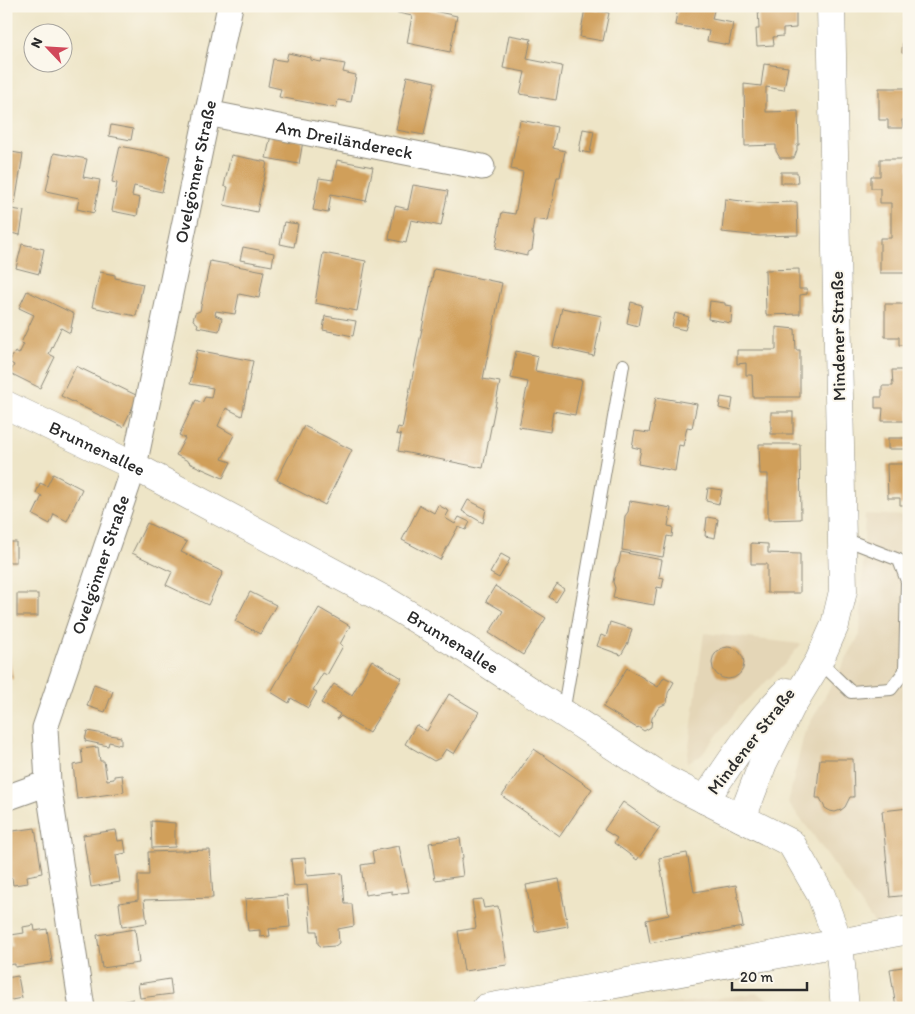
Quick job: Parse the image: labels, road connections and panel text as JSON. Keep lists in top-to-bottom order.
{
  "streets": {
    "main road": ["Mindener Straße", "Brunnenallee"],
    "street": ["Am Dreiländereck", "Ovelgönner Straße"]
  },
  "crossings": [
    ["Am Dreiländereck", "Ovelgönner Straße"],
    ["Ovelgönner Straße", "Brunnenallee"],
    ["Mindener Straße", "Brunnenallee"]
  ],
  "scale_bar": "20 m",
  "north": "top left"
}
